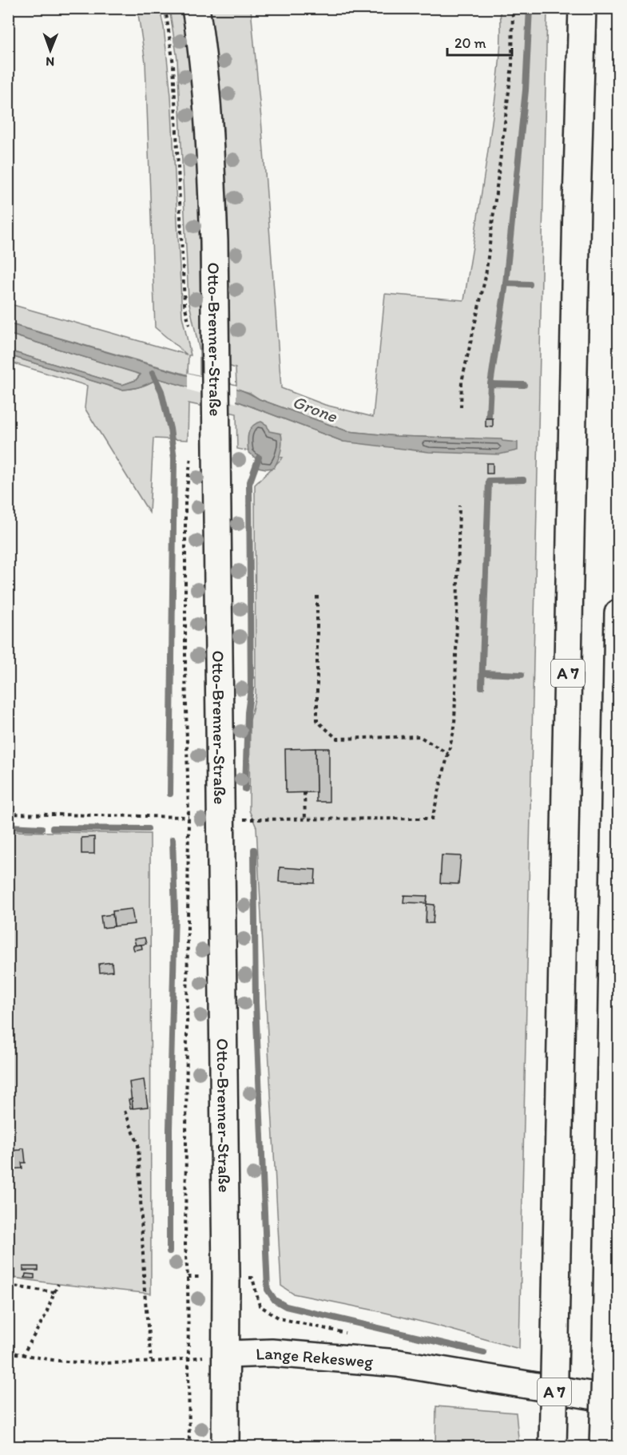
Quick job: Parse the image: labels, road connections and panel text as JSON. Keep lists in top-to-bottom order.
{
  "streets": {
    "main road": ["Otto-Brenner-Straße", "A 7", "Lange Rekesweg"]
  },
  "crossings": [
    ["Otto-Brenner-Straße", "Lange Rekesweg"]
  ],
  "water": ["Grone"],
  "scale_bar": "20 m",
  "north": "bottom"
}
